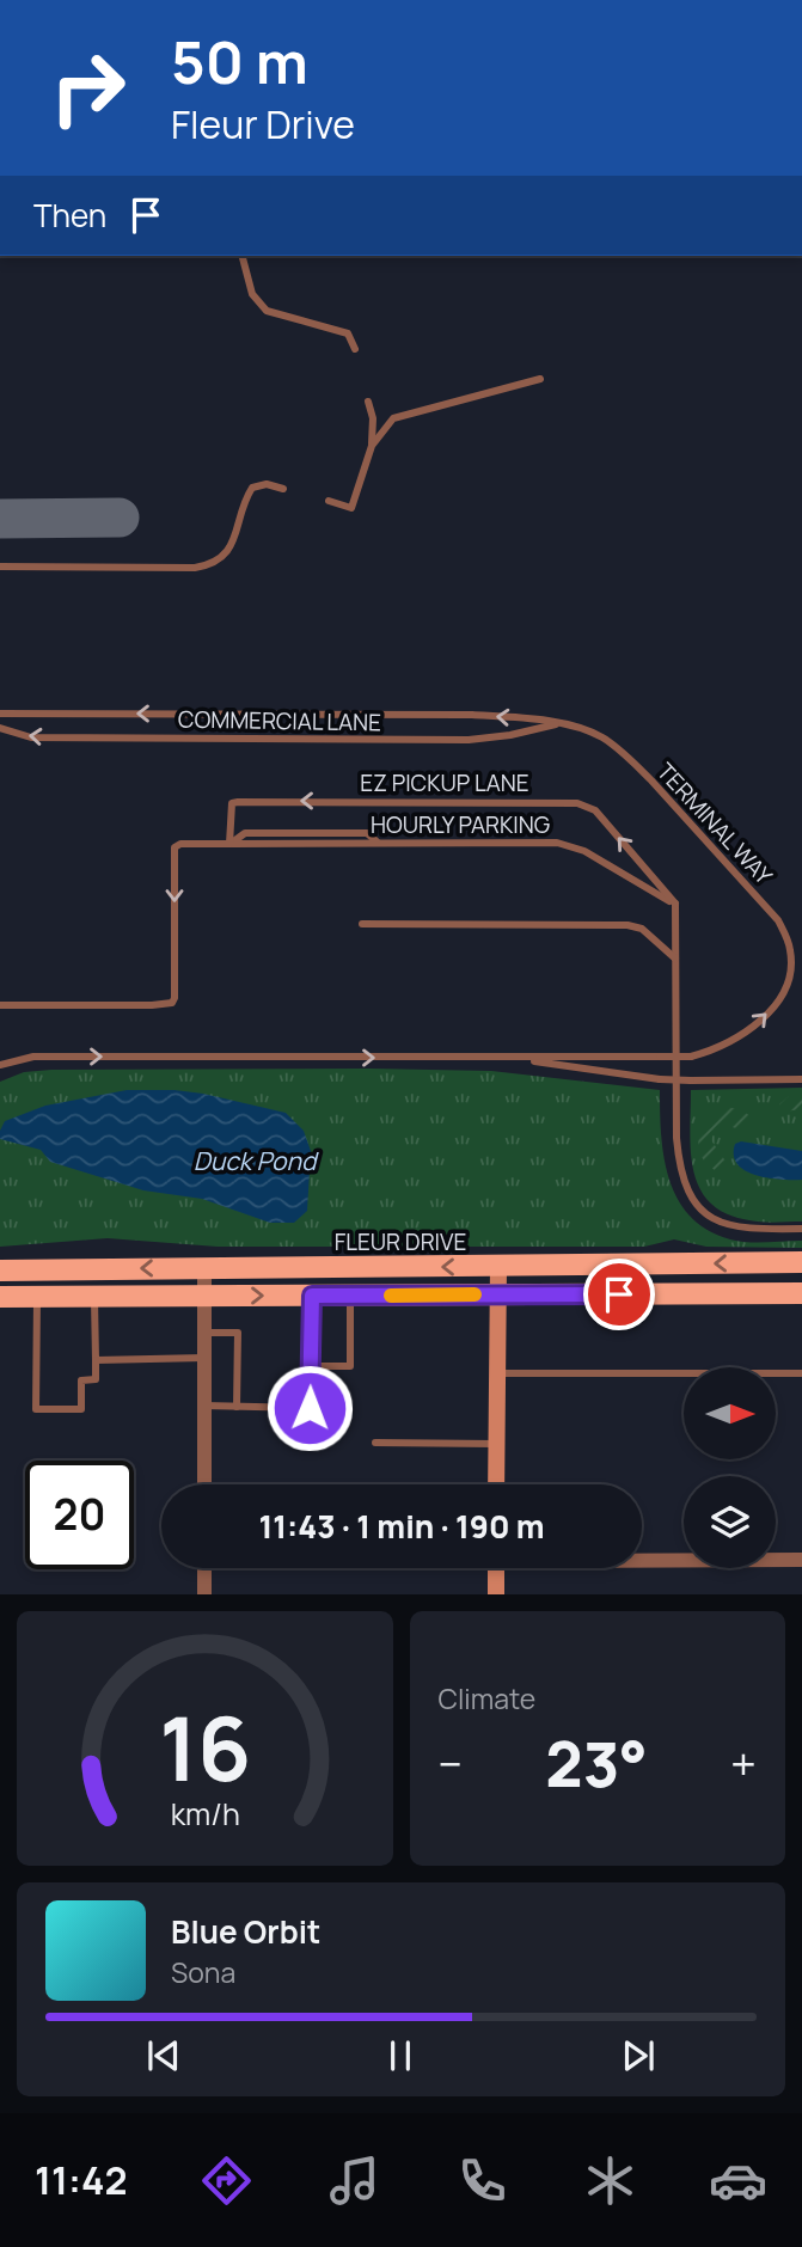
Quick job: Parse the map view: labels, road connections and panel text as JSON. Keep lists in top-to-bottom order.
{
  "streets": {
    "main road": ["FLEUR DRIVE"],
    "lane": [
      "COMMERCIAL LANE",
      "EZ PICKUP LANE",
      "TERMINAL WAY",
      "HOURLY PARKING"
    ]
  },
  "crossings": [
    ["COMMERCIAL LANE", "TERMINAL WAY"],
    ["EZ PICKUP LANE", "HOURLY PARKING"]
  ],
  "one_way": ["COMMERCIAL LANE", "EZ PICKUP LANE"],
  "water": ["Duck Pond"],
  "north": "right",
  "page": {
    "turn": ["50 m", "Fleur Drive"],
    "then": "Then",
    "limit": "20",
    "trip": "11:43 · 1 min · 190 m",
    "tile": "Climate",
    "heat": ["−", "23°", "+"],
    "song": ["Blue Orbit", "Sona"],
    "tabs": "11:42",
    "gauge": ["16", "km/h"]
  }
}
